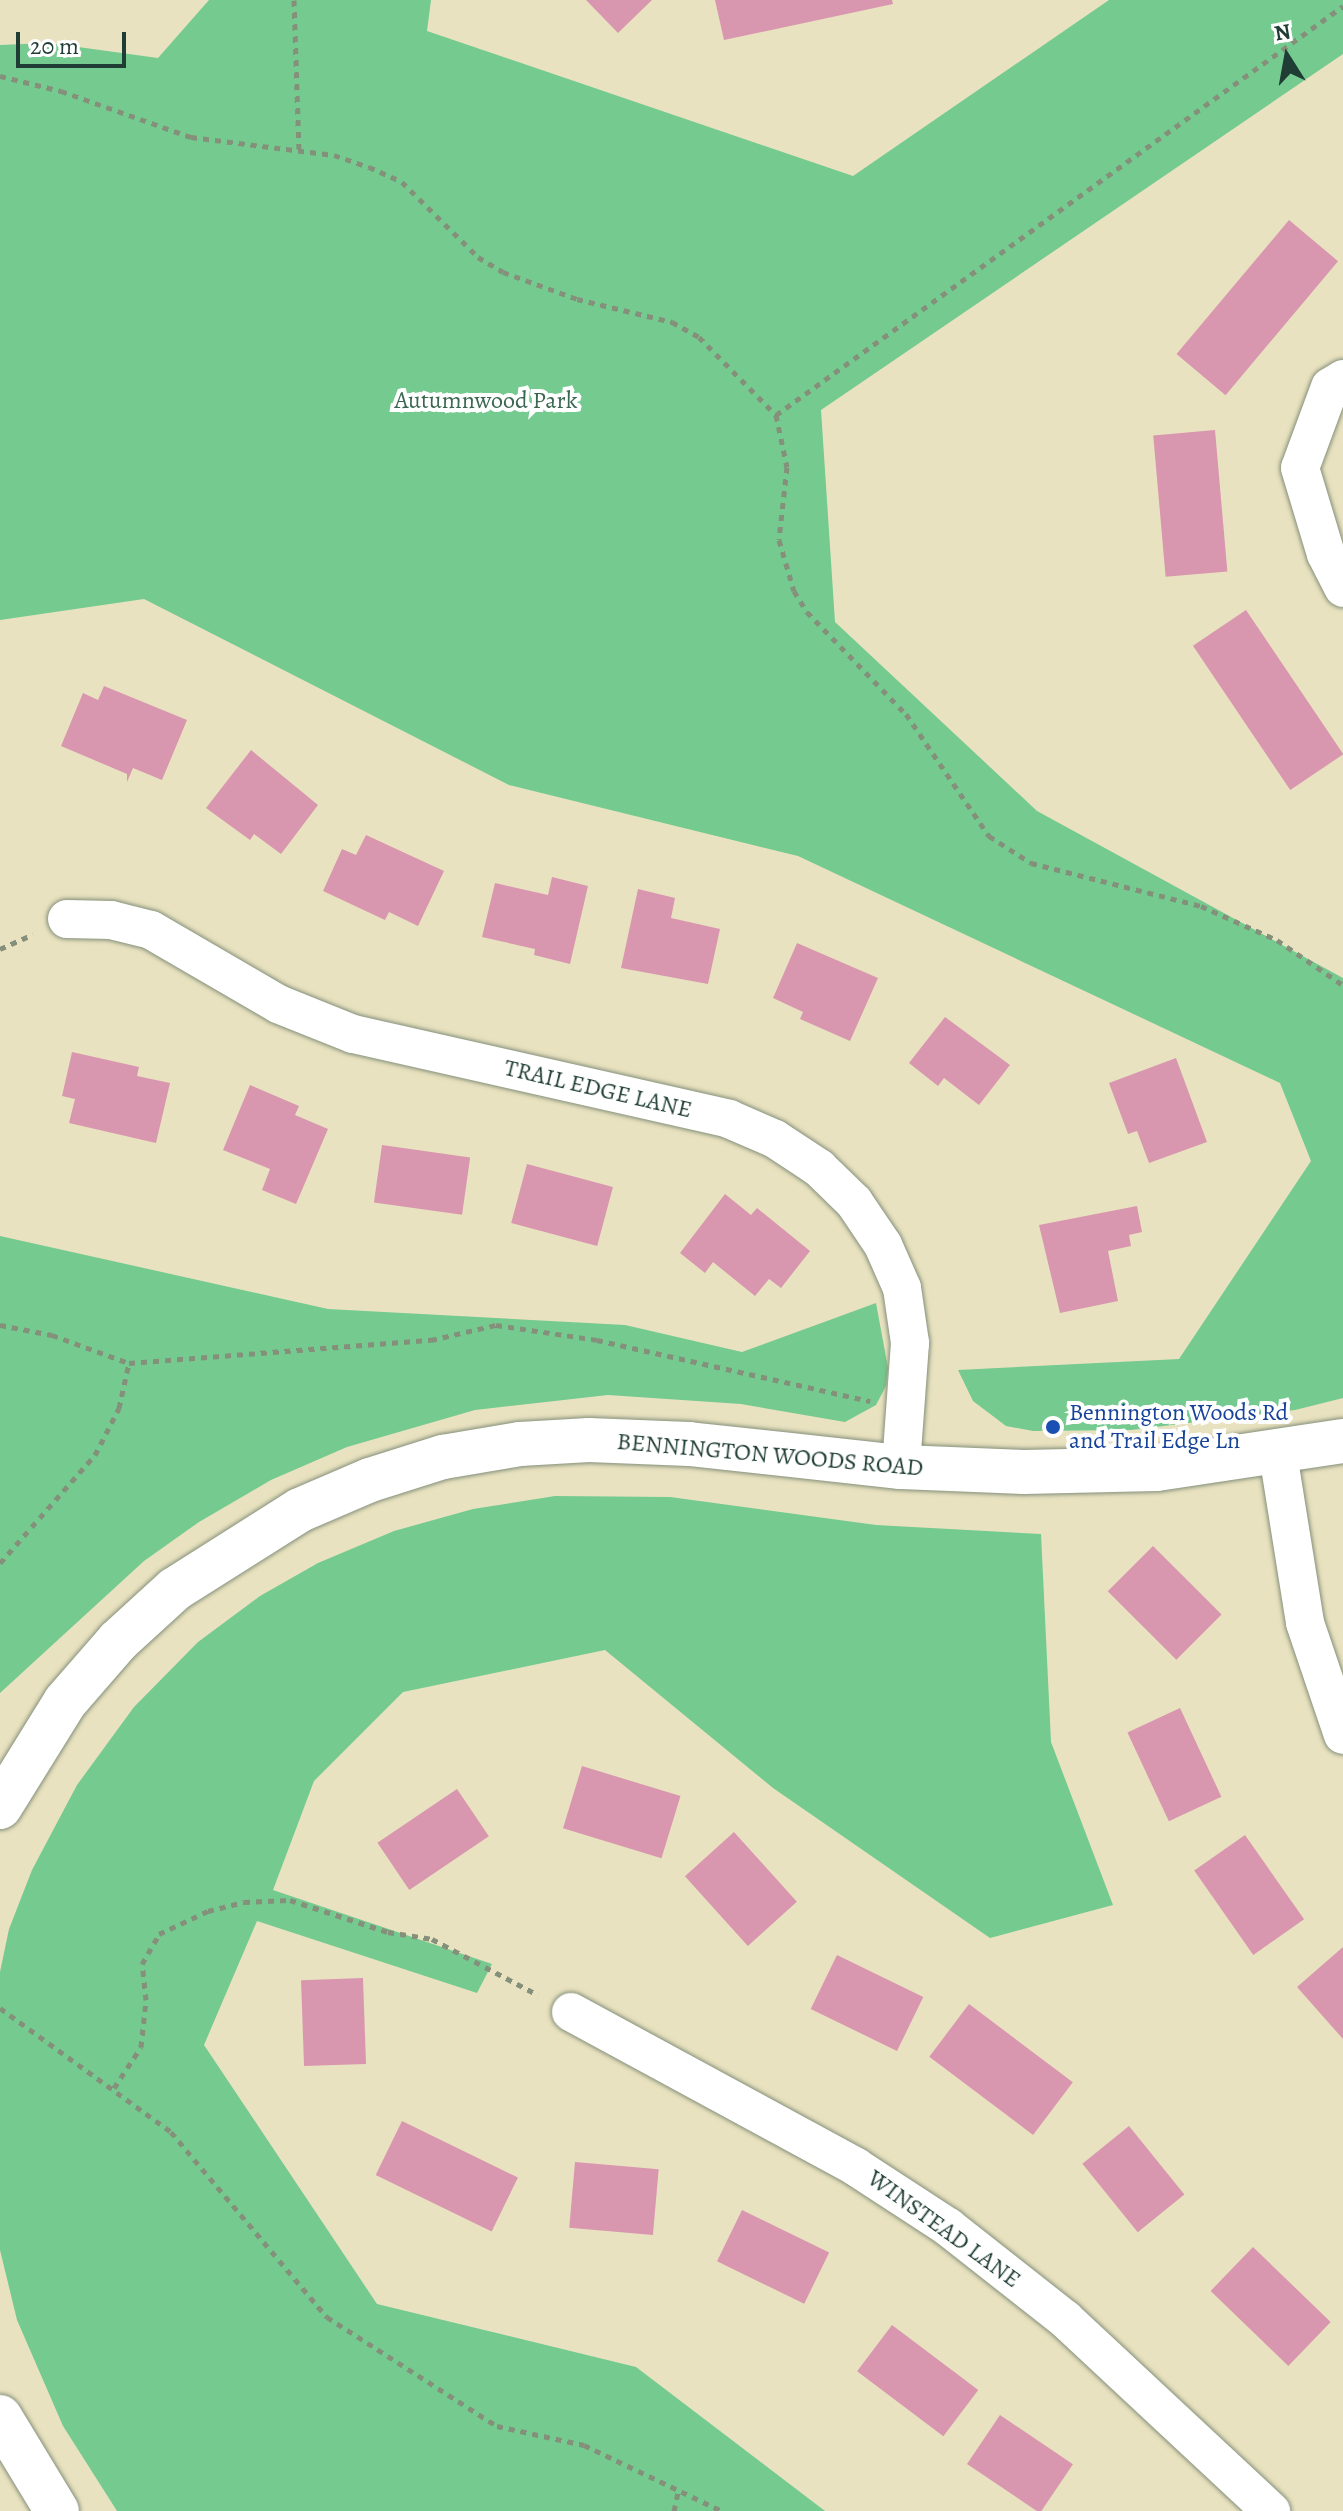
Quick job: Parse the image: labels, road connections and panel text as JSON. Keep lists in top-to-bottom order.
{
  "streets": {
    "street": ["TRAIL EDGE LANE", "BENNINGTON WOODS ROAD", "WINSTEAD LANE"]
  },
  "crossings": [
    ["TRAIL EDGE LANE", "BENNINGTON WOODS ROAD"]
  ],
  "parks": ["Autumnwood Park"],
  "places": ["Bennington Woods Rd and Trail Edge Ln"],
  "scale_bar": "20 m",
  "north": "top"
}
